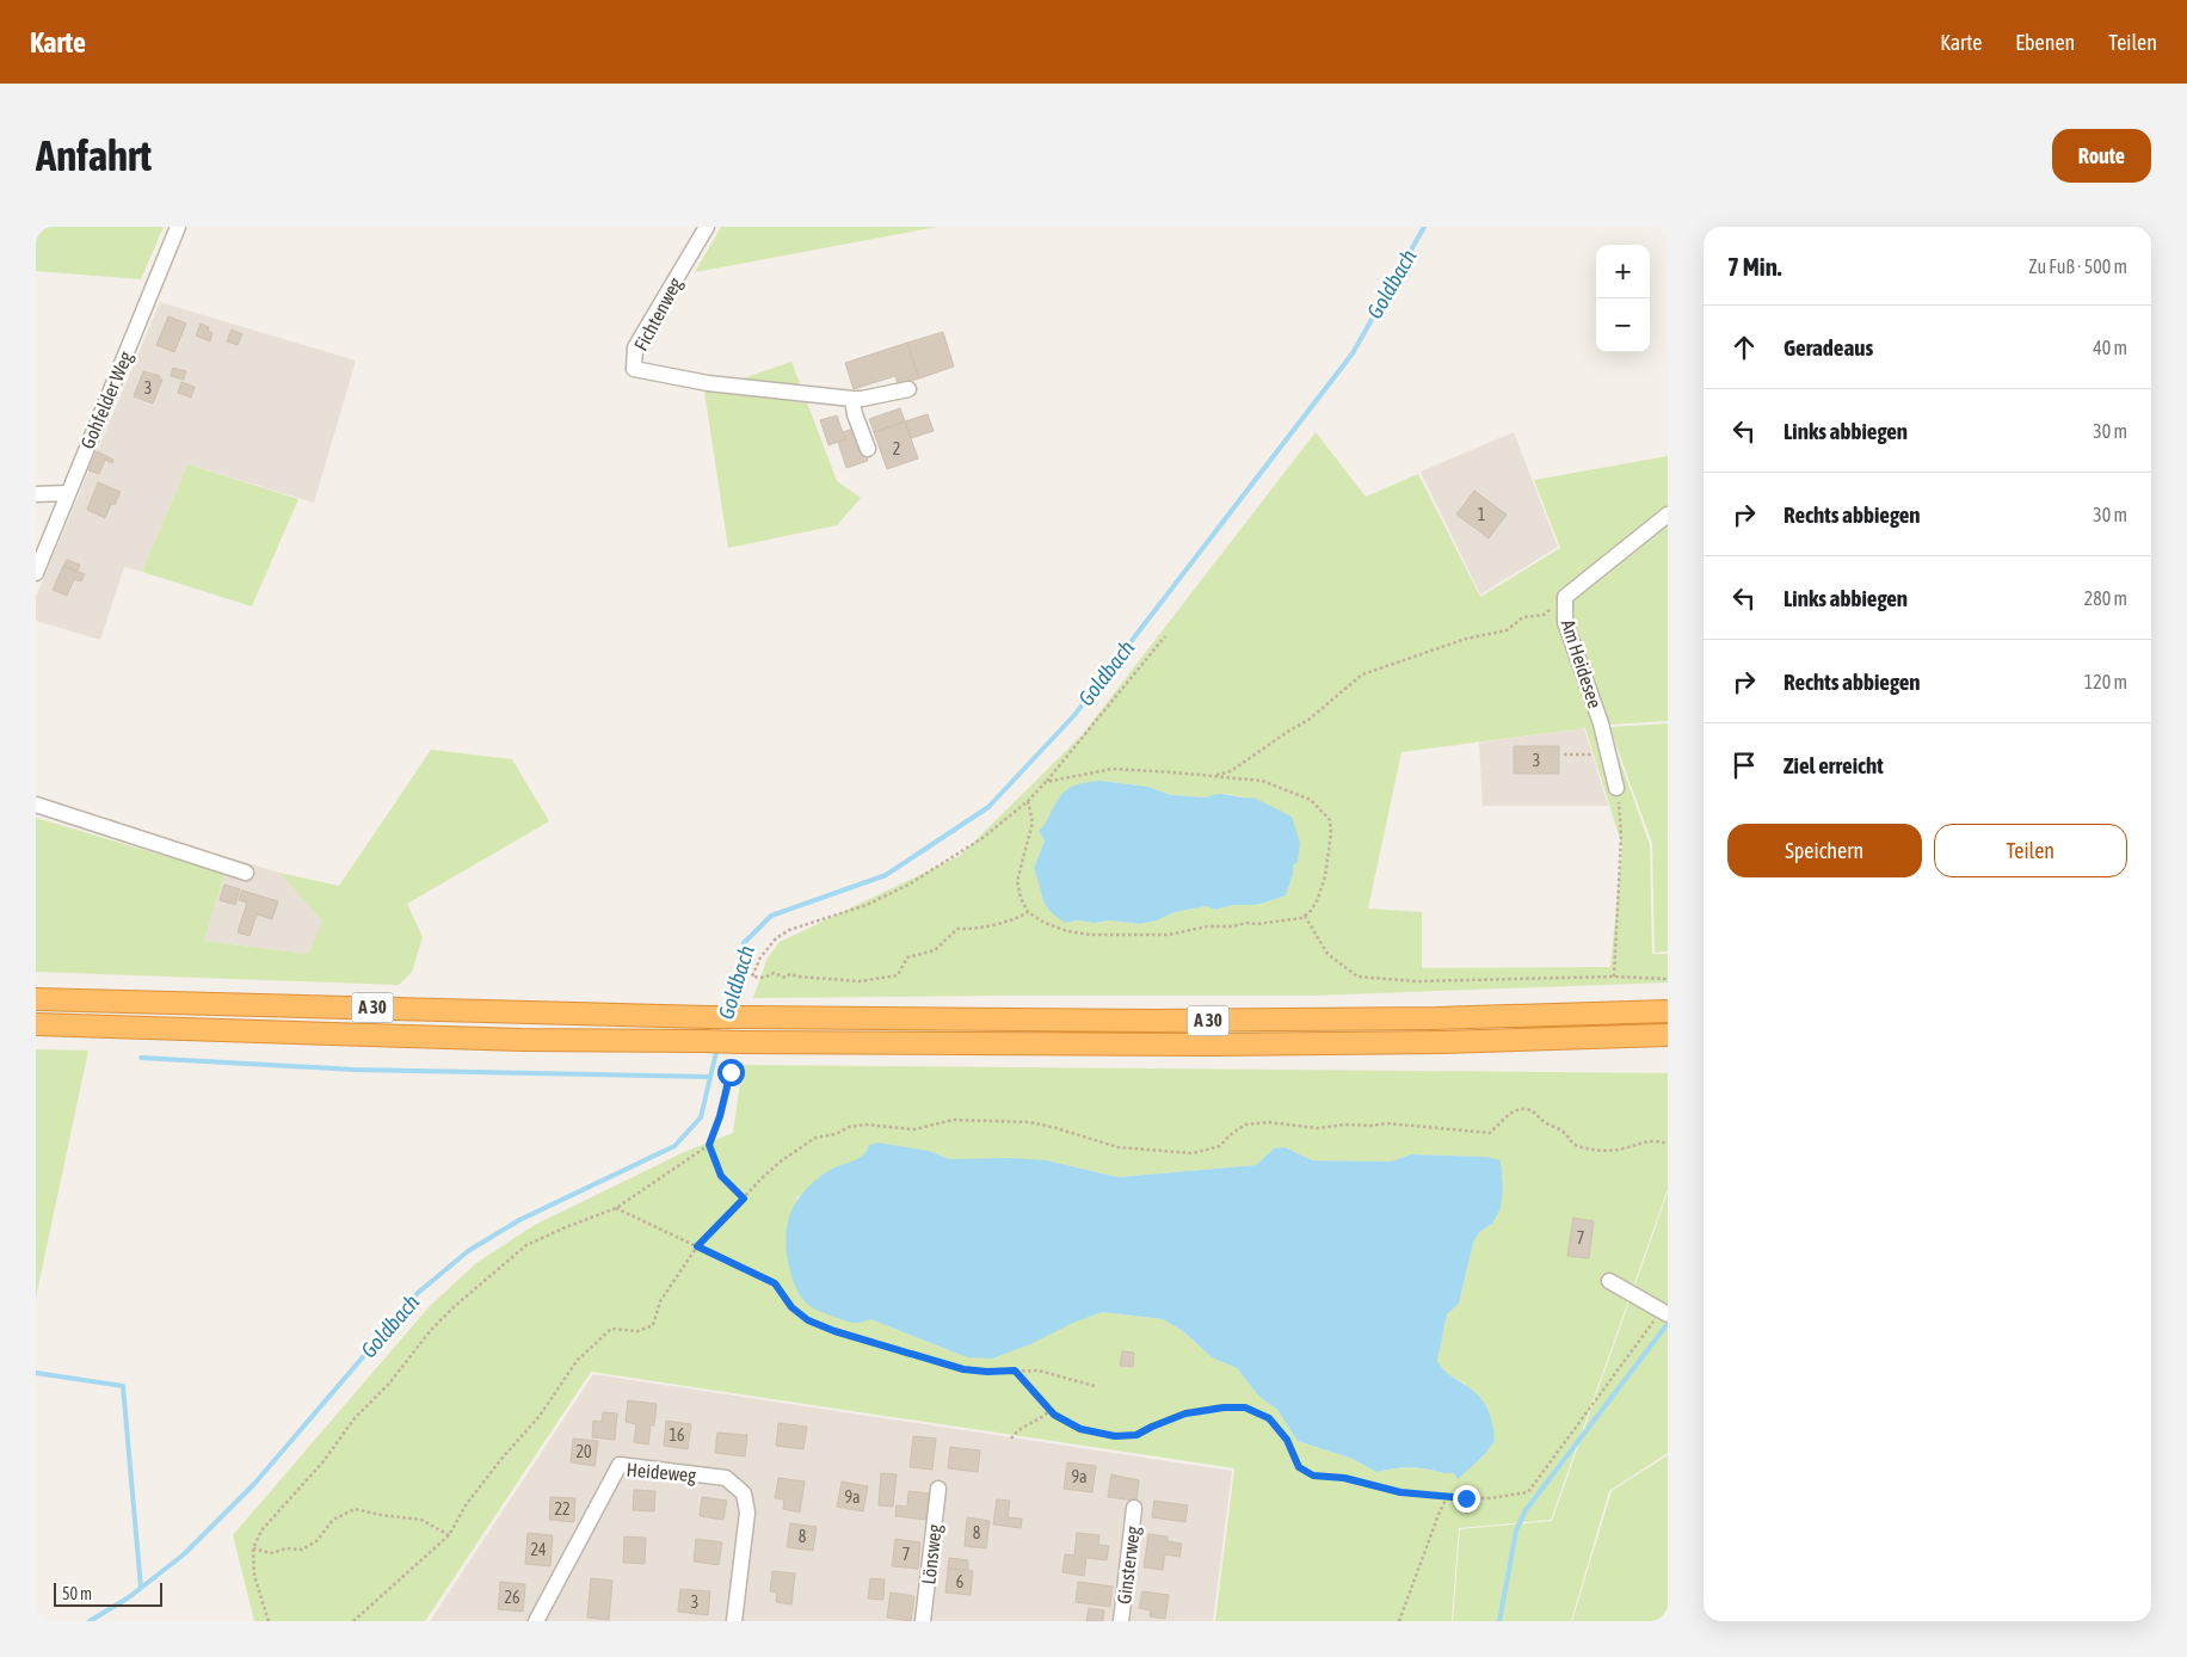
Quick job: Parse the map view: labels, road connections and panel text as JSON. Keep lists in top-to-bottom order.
{
  "streets": {
    "highway": ["A 30"],
    "street": [
      "Fichtenweg",
      "Gohfelder Weg",
      "Am Heidesee",
      "Heideweg",
      "Lönsweg",
      "Ginsterweg"
    ]
  },
  "water": ["Goldbach"],
  "house_numbers": [
    "3",
    "2",
    "1",
    "3",
    "7",
    "16",
    "20",
    "9a",
    "9a",
    "22",
    "8",
    "8",
    "24",
    "7",
    "6",
    "26",
    "3"
  ],
  "scale_bar": "50 m",
  "page": {
    "header": "Karte",
    "nav": ["Karte", "Ebenen", "Teilen"],
    "buttons": [
      "Route",
      ["Speichern", "Teilen"]
    ],
    "title": "Anfahrt",
    "heading": ["7 Min.", "Zu Fuß · 500 m"],
    "map_buttons": ["+", "−"],
    "list": [
      ["Geradeaus", "40 m"],
      ["Links abbiegen", "30 m"],
      ["Rechts abbiegen", "30 m"],
      ["Links abbiegen", "280 m"],
      ["Rechts abbiegen", "120 m"],
      "Ziel erreicht"
    ],
    "scale": "50 m"
  }
}
